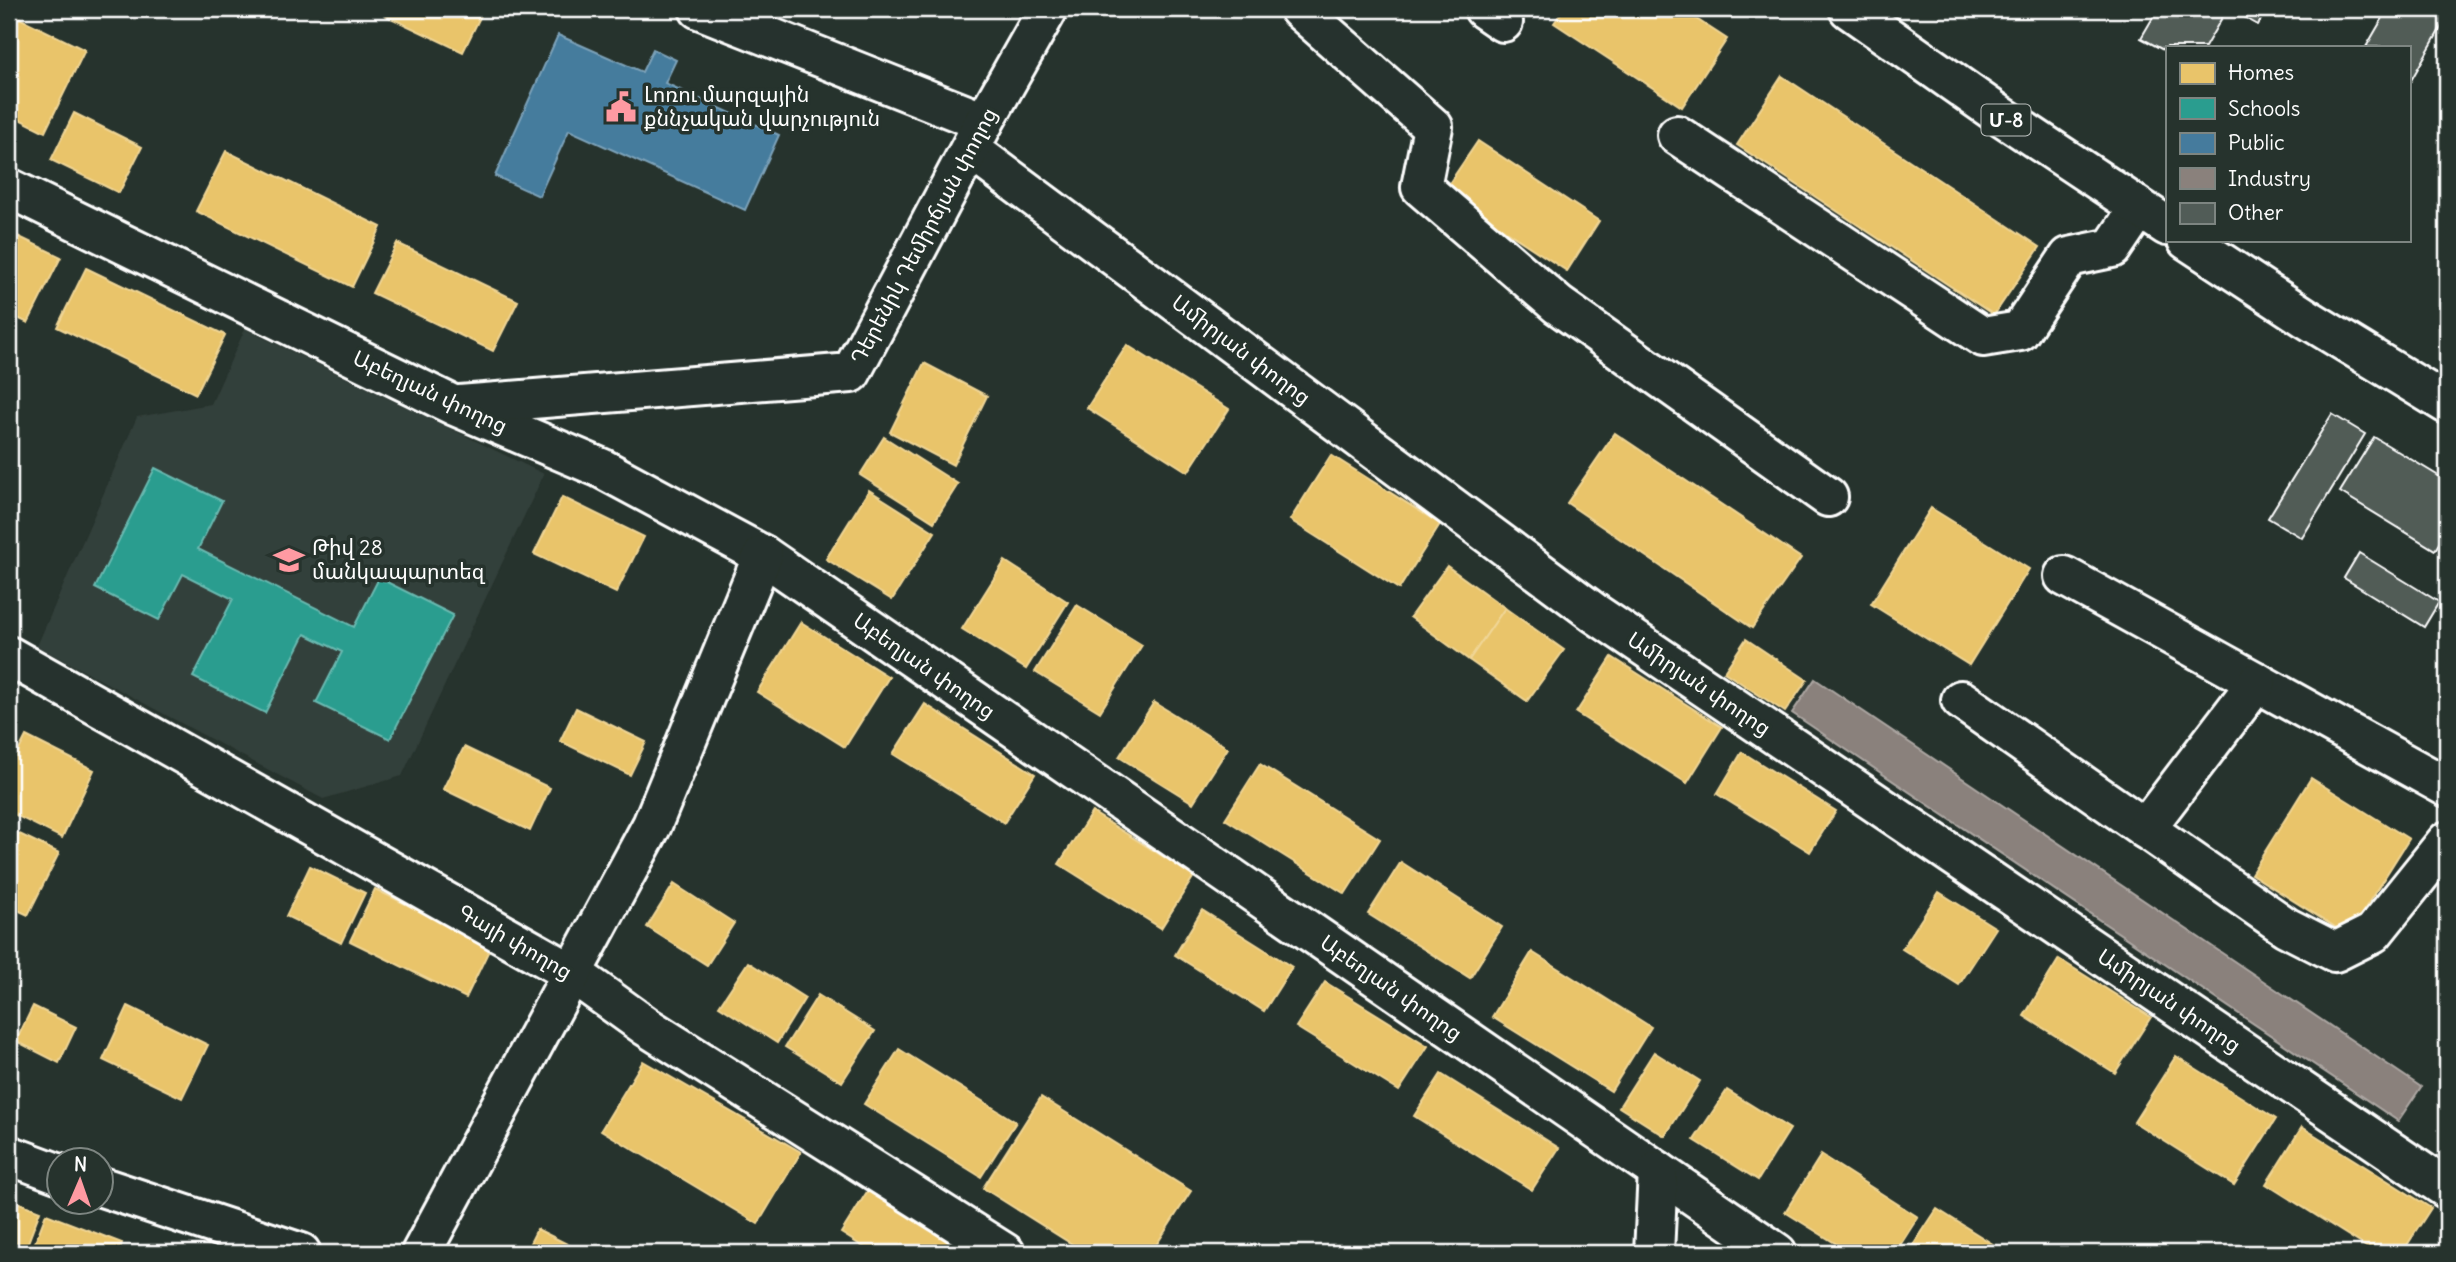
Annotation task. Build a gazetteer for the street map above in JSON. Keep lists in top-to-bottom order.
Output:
{
  "streets": {
    "main road": [
      "Մ-8",
      "Դերենիկ Դեմիրճյան փողոց",
      "Ամիրյան փողոց",
      "Աբեղյան փողոց",
      "Գայի փողոց"
    ]
  },
  "crossings": [
    ["Դերենիկ Դեմիրճյան փողոց", "Ամիրյան փողոց"],
    ["Դերենիկ Դեմիրճյան փողոց", "Աբեղյան փողոց"]
  ],
  "places": {
    "public building": ["Լոռու մարզային քննչական վարչություն"],
    "school or university": ["Թիվ 28 մանկապարտեզ"]
  },
  "legend": [
    "Homes",
    "Schools",
    "Public",
    "Industry",
    "Other"
  ],
  "north": "top"
}
